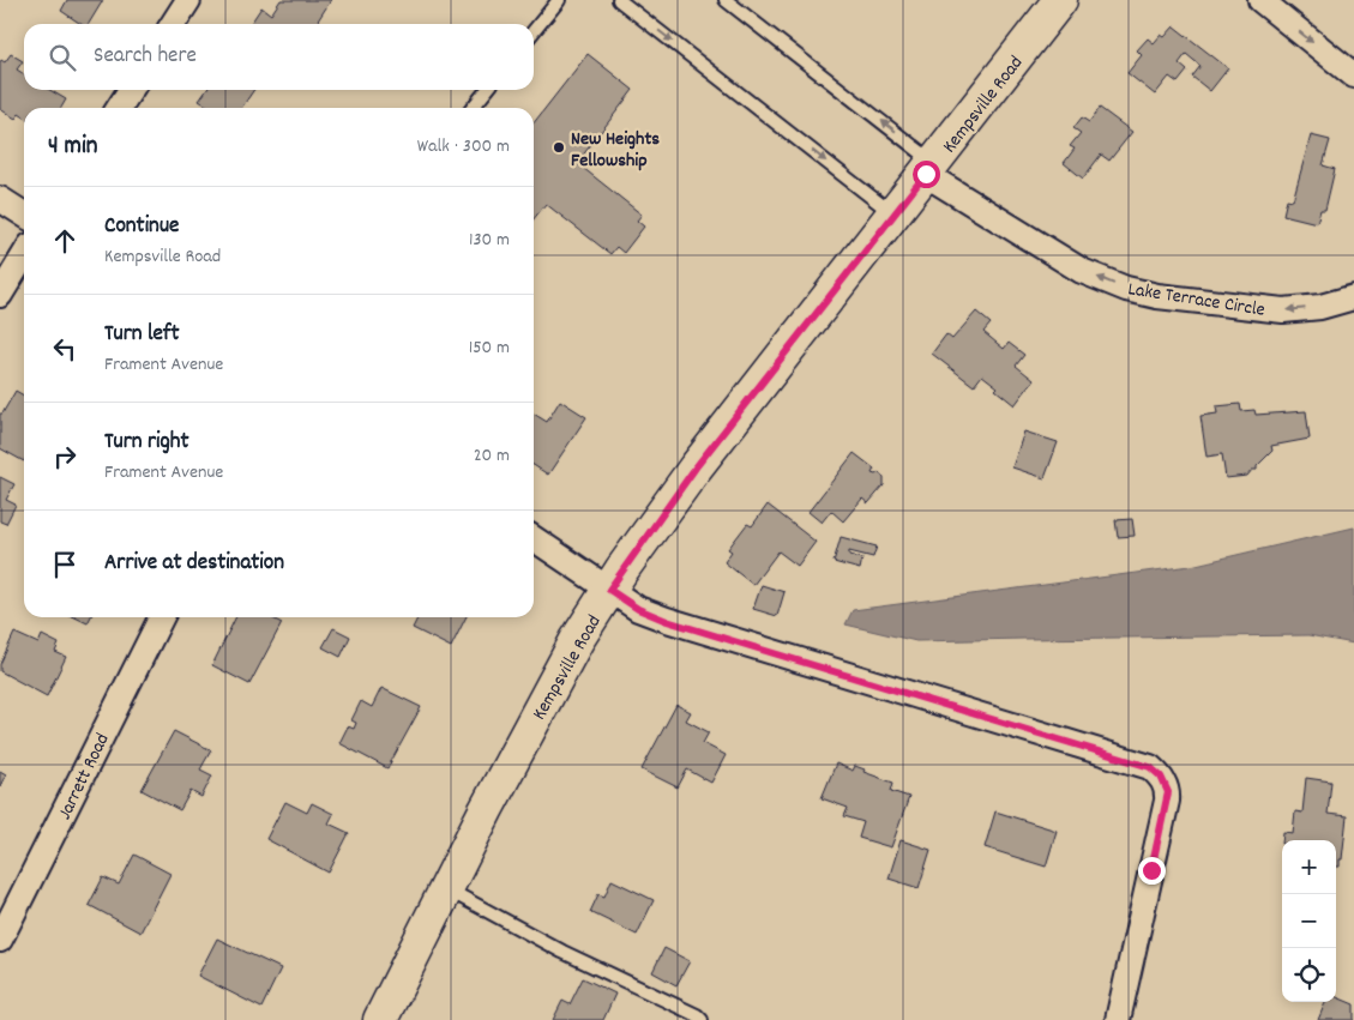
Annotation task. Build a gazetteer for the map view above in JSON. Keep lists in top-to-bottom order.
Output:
{
  "streets": {
    "main road": ["Kempsville Road"],
    "street": ["Lake Terrace Circle", "Jarrett Road"]
  },
  "crossings": [
    ["Kempsville Road", "Lake Terrace Circle"]
  ],
  "one_way": ["Lake Terrace Circle"],
  "places": ["New Heights Fellowship"],
  "page": {
    "search": "Search here",
    "heading": ["4 min", "Walk · 300 m"],
    "list": [
      ["Continue", "Kempsville Road", "130 m"],
      ["Turn left", "Frament Avenue", "150 m"],
      ["Turn right", "Frament Avenue", "20 m"],
      "Arrive at destination"
    ],
    "map_buttons": ["+", "−"]
  }
}
